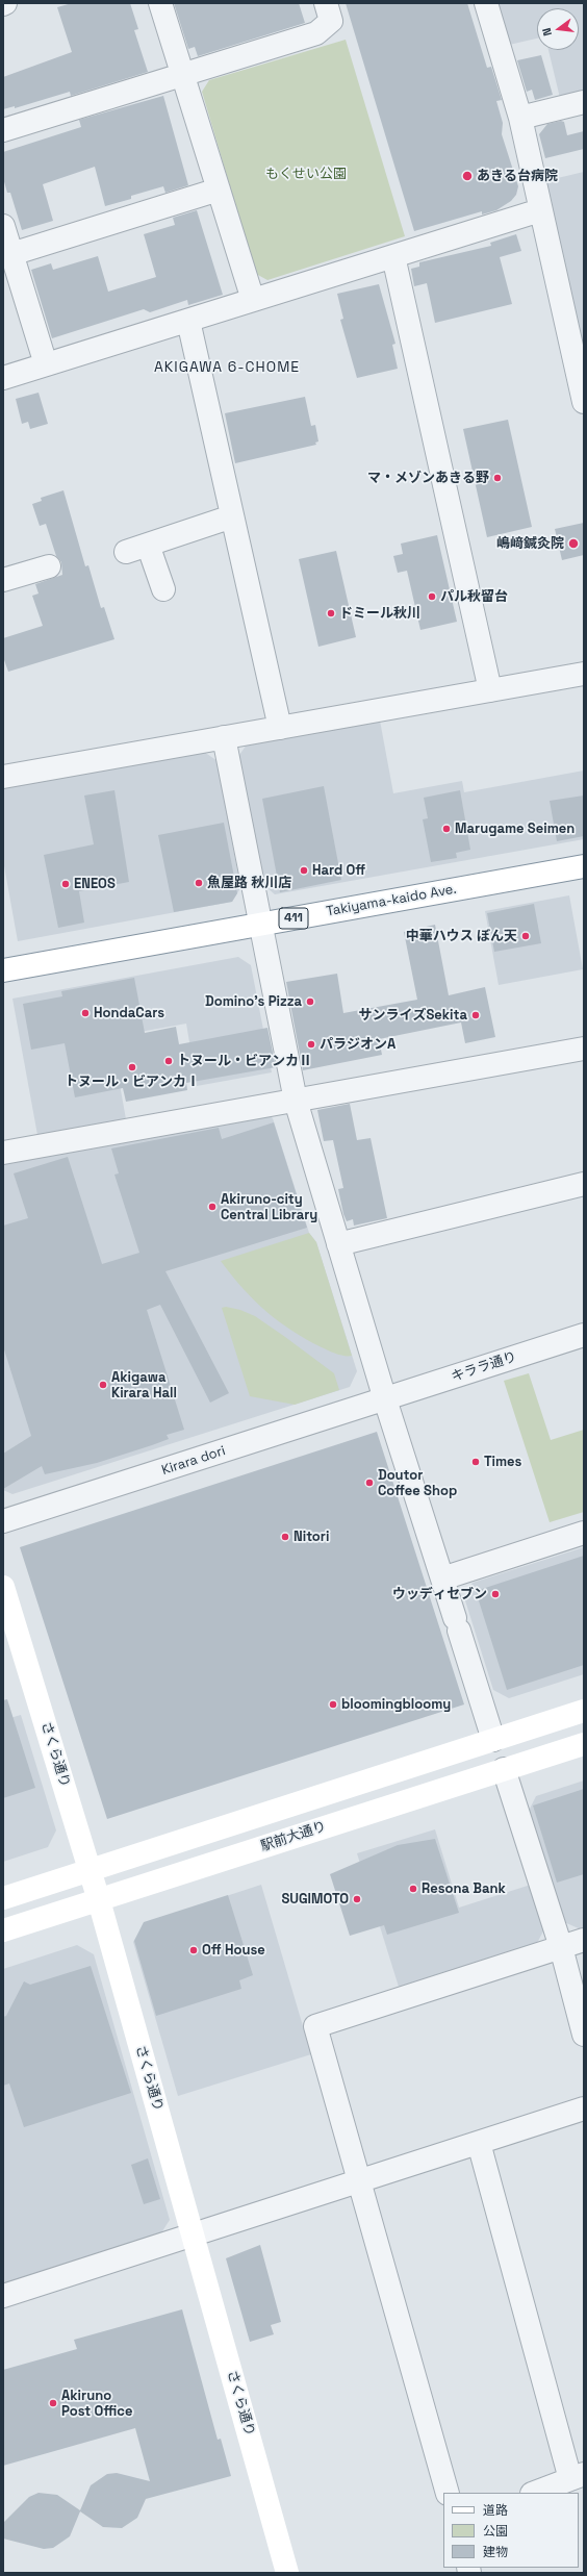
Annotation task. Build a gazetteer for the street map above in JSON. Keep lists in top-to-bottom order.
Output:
{
  "streets": {
    "main road": [
      "Takiyama-kaido Ave.",
      "411",
      "さくら通り",
      "駅前大通り"
    ],
    "street": ["キララ通り", "Kirara dori"]
  },
  "crossings": [
    ["キララ通り", "Kirara dori"],
    ["さくら通り", "駅前大通り"]
  ],
  "districts": ["AKIGAWA 6-CHOME"],
  "parks": ["もくせい公園"],
  "places": [
    "あきる台病院",
    "マ・メゾンあきる野",
    "嶋﨑鍼灸院",
    "パル秋留台",
    "ドミール秋川",
    "Marugame Seimen",
    "Hard Off",
    "魚屋路 秋川店",
    "ENEOS",
    "中華ハウス ぼん天",
    "Domino's Pizza",
    "HondaCars",
    "サンライズSekita",
    "パラジオンA",
    "トヌール・ビアンカⅡ",
    "トヌール・ビアンカⅠ",
    "Akiruno-city Central Library",
    "Akigawa Kirara Hall",
    "Times",
    "Doutor Coffee Shop",
    "Nitori",
    "ウッディセブン",
    "bloomingbloomy",
    "Resona Bank",
    "SUGIMOTO",
    "Off House",
    "Akiruno Post Office"
  ],
  "legend": ["道路", "公園", "建物"],
  "north": "left"
}
